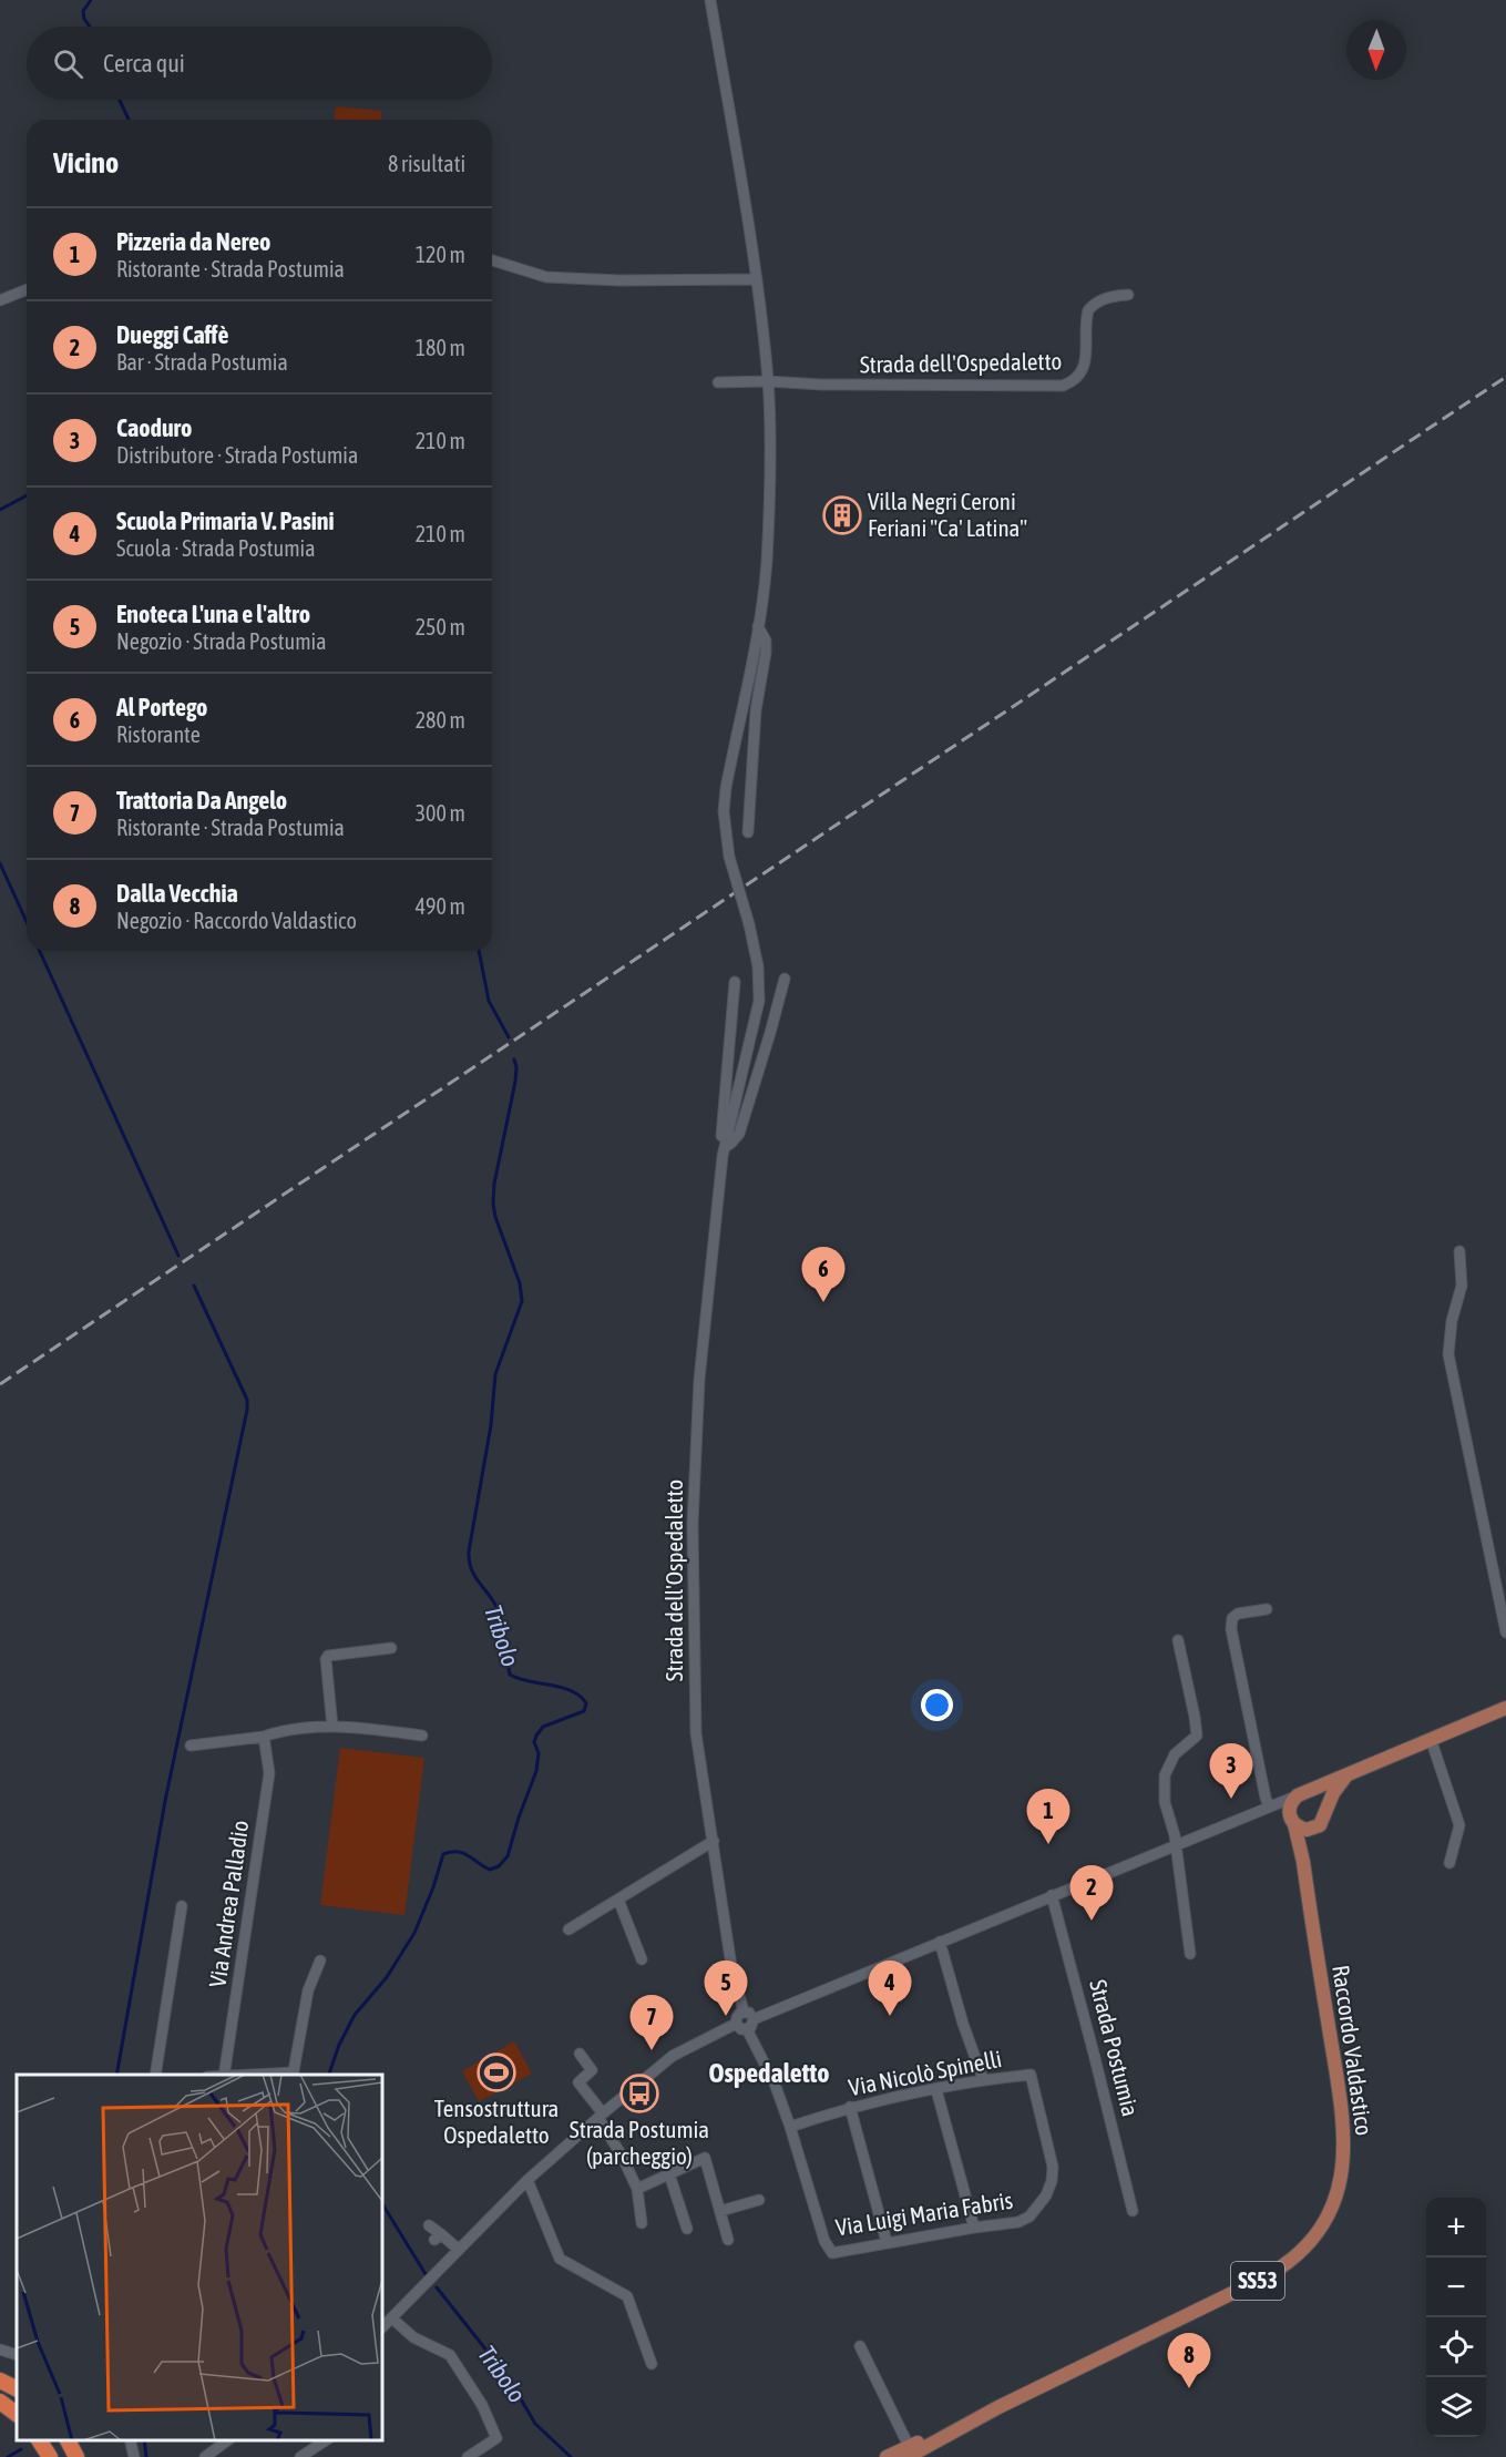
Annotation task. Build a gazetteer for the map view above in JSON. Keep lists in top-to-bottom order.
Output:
{
  "streets": {
    "main road": ["Raccordo Valdastico", "SS53"],
    "street": [
      "Strada dell'Ospedaletto",
      "Via Andrea Palladio",
      "Strada Postumia",
      "Via Nicolò Spinelli",
      "Via Luigi Maria Fabris"
    ]
  },
  "crossings": [
    ["Strada dell'Ospedaletto", "Via Luigi Maria Fabris"],
    ["Via Nicolò Spinelli", "Via Luigi Maria Fabris"]
  ],
  "districts": ["Ospedaletto"],
  "water": ["Tribolo"],
  "places": {
    "building": ["Villa Negri Ceroni Feriani \"Ca' Latina\""],
    "sports": ["Tensostruttura Ospedaletto"],
    "bus stop": ["Strada Postumia (parcheggio)"]
  },
  "north": "bottom",
  "page": {
    "search": "Cerca qui",
    "heading": ["Vicino", "8 risultati"],
    "list": [
      {
        "mark": "1",
        "name": "Pizzeria da Nereo",
        "note": "Ristorante · Strada Postumia",
        "value": "120 m"
      },
      {
        "mark": "2",
        "name": "Dueggi Caffè",
        "note": "Bar · Strada Postumia",
        "value": "180 m"
      },
      {
        "mark": "3",
        "name": "Caoduro",
        "note": "Distributore · Strada Postumia",
        "value": "210 m"
      },
      {
        "mark": "4",
        "name": "Scuola Primaria V. Pasini",
        "note": "Scuola · Strada Postumia",
        "value": "210 m"
      },
      {
        "mark": "5",
        "name": "Enoteca L'una e l'altro",
        "note": "Negozio · Strada Postumia",
        "value": "250 m"
      },
      {
        "mark": "6",
        "name": "Al Portego",
        "note": "Ristorante",
        "value": "280 m"
      },
      {
        "mark": "7",
        "name": "Trattoria Da Angelo",
        "note": "Ristorante · Strada Postumia",
        "value": "300 m"
      },
      {
        "mark": "8",
        "name": "Dalla Vecchia",
        "note": "Negozio · Raccordo Valdastico",
        "value": "490 m"
      }
    ],
    "pins": [
      "6",
      "3",
      "1",
      "2",
      "4",
      "5",
      "7",
      "8"
    ],
    "map_buttons": ["+", "−"]
  }
}
